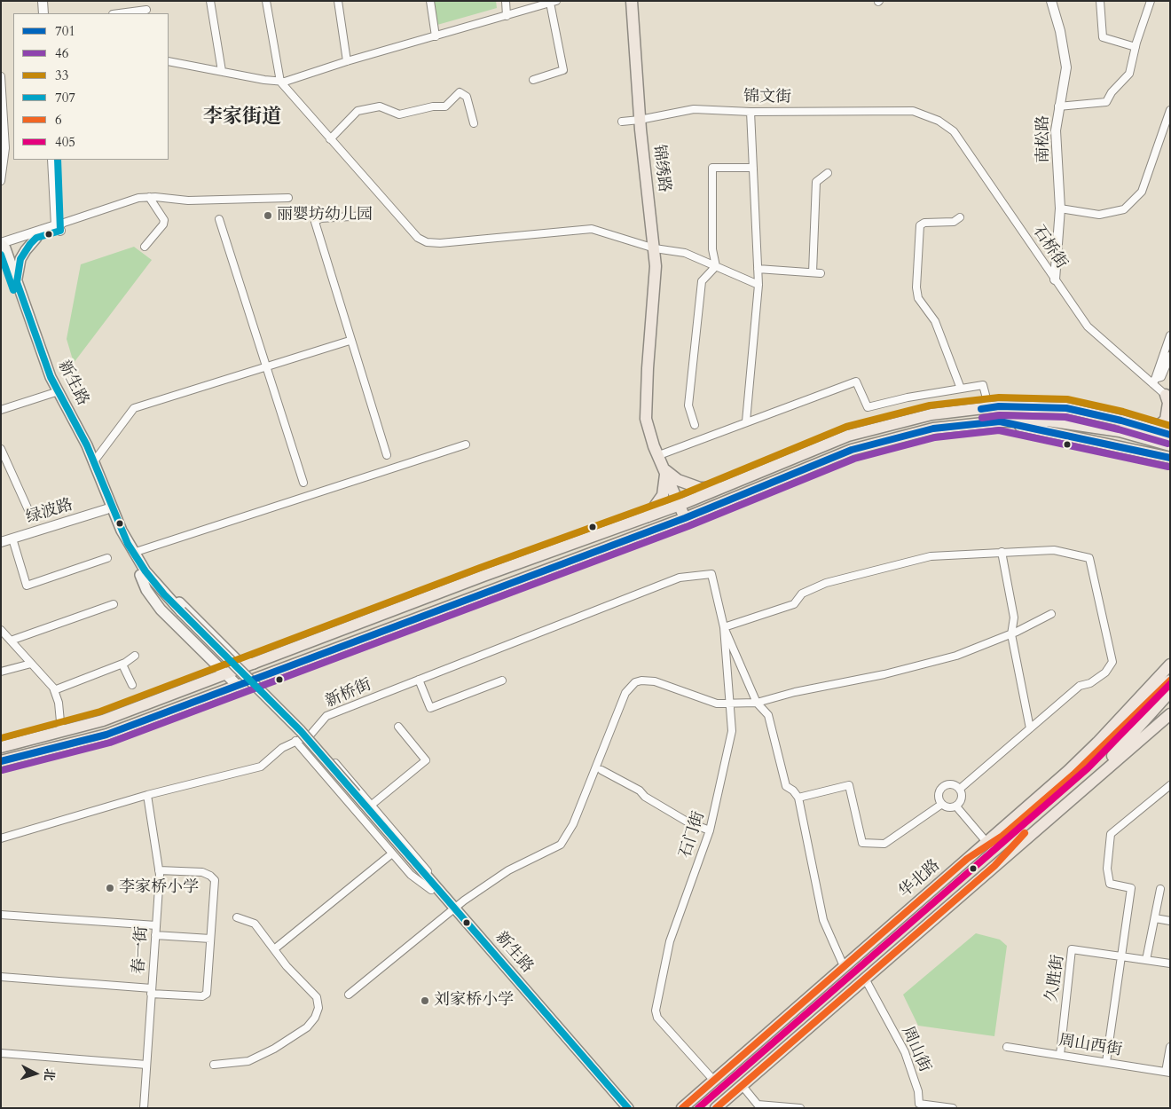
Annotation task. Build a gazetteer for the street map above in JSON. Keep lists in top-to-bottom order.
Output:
{
  "streets": {
    "main road": ["锦绣路", "新生路", "华北路"],
    "street": [
      "锦文街",
      "南松路",
      "石桥街",
      "绿波路",
      "新桥街",
      "石门街",
      "春一街",
      "久胜街",
      "周山西街",
      "周山街"
    ]
  },
  "crossings": [
    ["锦文街", "锦绣路"],
    ["锦文街", "石桥街"],
    ["南松路", "石桥街"],
    ["新生路", "绿波路"],
    ["新桥街", "石门街"],
    ["新桥街", "春一街"],
    ["石门街", "华北路"],
    ["久胜街", "周山西街"]
  ],
  "districts": ["李家街道"],
  "places": ["丽婴坊幼儿园", "李家桥小学", "刘家桥小学"],
  "lines": [
    "transit line 707",
    "transit line 33",
    "transit line 701",
    "transit line 46",
    "transit line 6",
    "transit line 405"
  ],
  "legend": [
    "701",
    "46",
    "33",
    "707",
    "6",
    "405"
  ],
  "north": "right"
}
